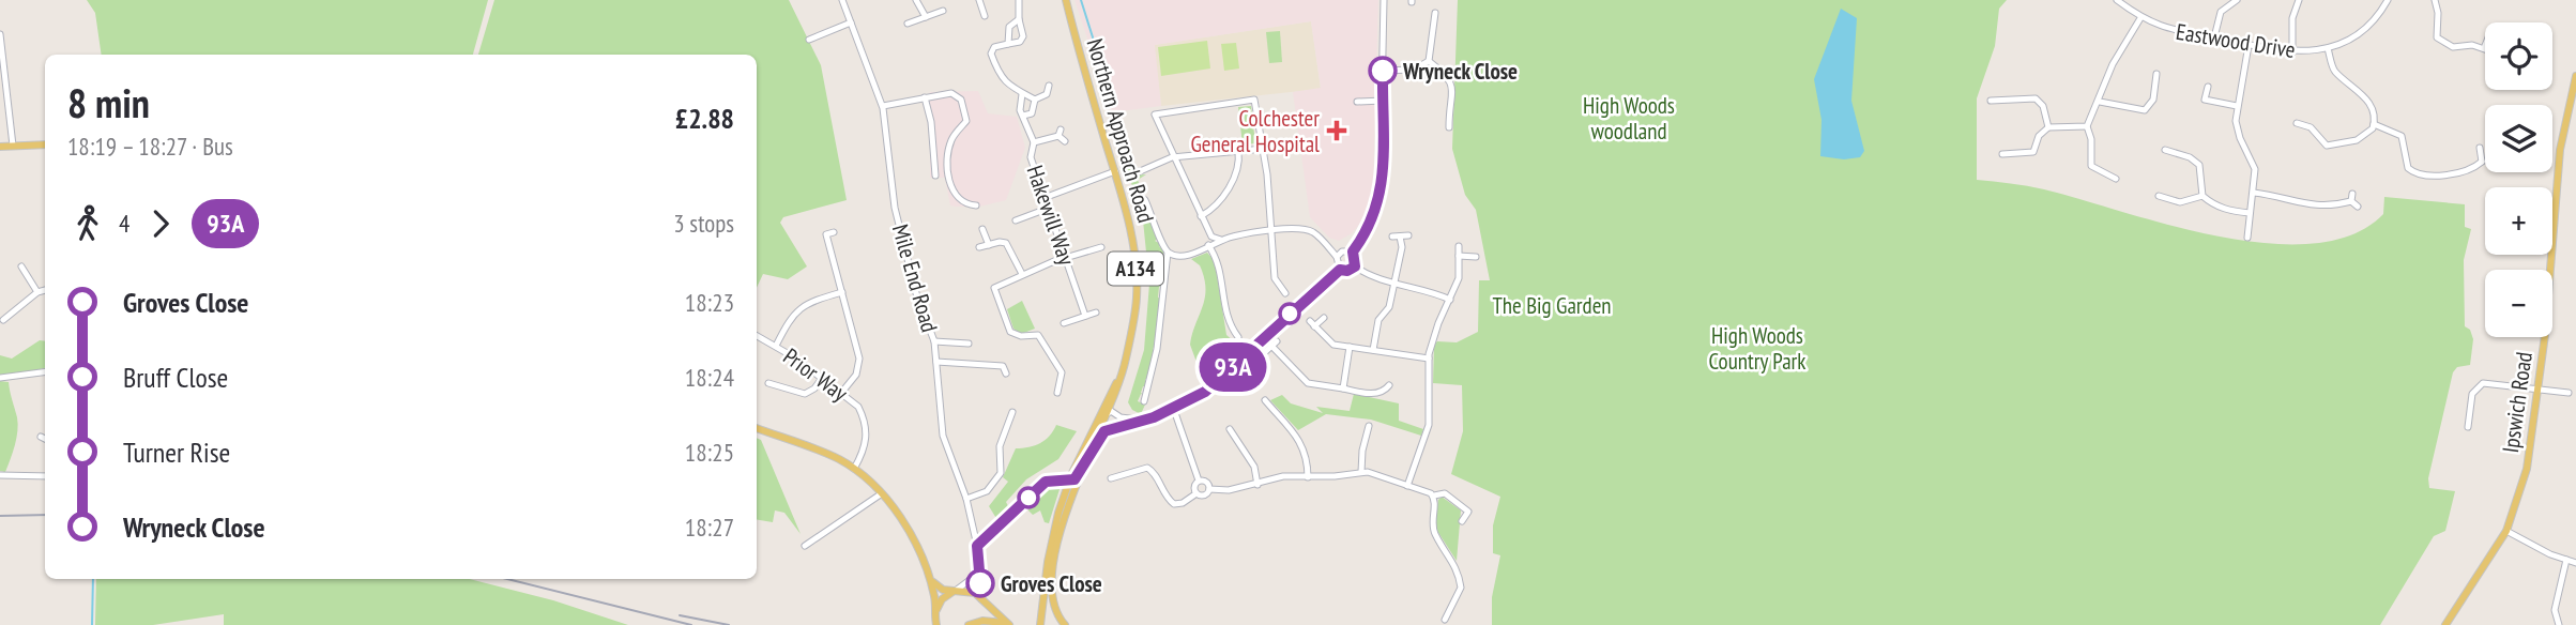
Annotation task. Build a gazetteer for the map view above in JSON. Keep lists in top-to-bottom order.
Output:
{
  "streets": {
    "main road": ["Northern Approach Road", "A134", "Ipswich Road"],
    "street": [
      "Eastwood Drive",
      "Hakewill Way",
      "Mile End Road",
      "Prior Way"
    ]
  },
  "crossings": [
    ["Northern Approach Road", "A134"]
  ],
  "parks": ["High Woods woodland", "The Big Garden", "High Woods Country Park"],
  "places": {
    "other": ["Wryneck Close", "Groves Close"],
    "health": ["Colchester General Hospital"]
  },
  "lines": ["bus line 93A"],
  "page": {
    "on_map": "93A",
    "map_buttons": ["+", "−"],
    "heading": ["8 min", "18:19 – 18:27 · Bus", "£2.88"],
    "legs": ["4", "93A", "3 stops"],
    "list": [
      {
        "name": "Groves Close",
        "value": "18:23"
      },
      {
        "name": "Bruff Close",
        "value": "18:24"
      },
      {
        "name": "Turner Rise",
        "value": "18:25"
      },
      {
        "name": "Wryneck Close",
        "value": "18:27"
      }
    ]
  }
}
